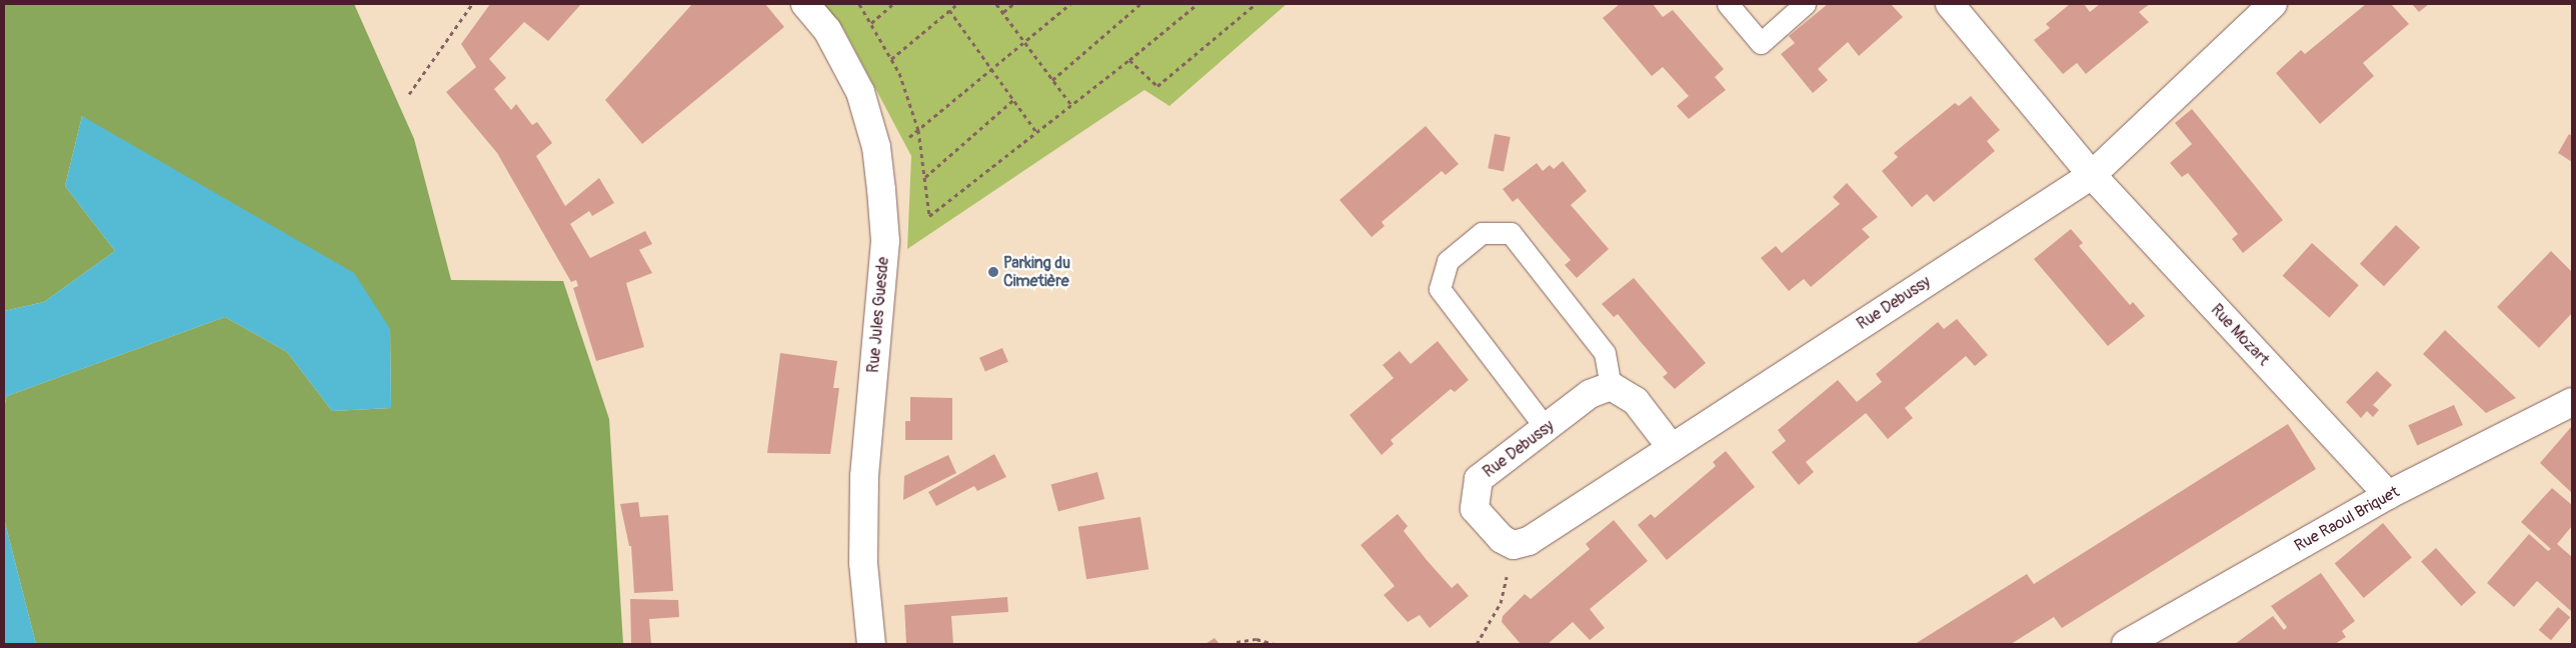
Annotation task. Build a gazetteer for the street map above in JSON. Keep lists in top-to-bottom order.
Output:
{
  "streets": {
    "street": [
      "Rue Debussy",
      "Rue Jules Guesde",
      "Rue Mozart",
      "Rue Raoul Briquet"
    ]
  },
  "crossings": [
    ["Rue Debussy", "Rue Mozart"],
    ["Rue Mozart", "Rue Raoul Briquet"]
  ],
  "places": ["Parking du Cimetière"]
}
